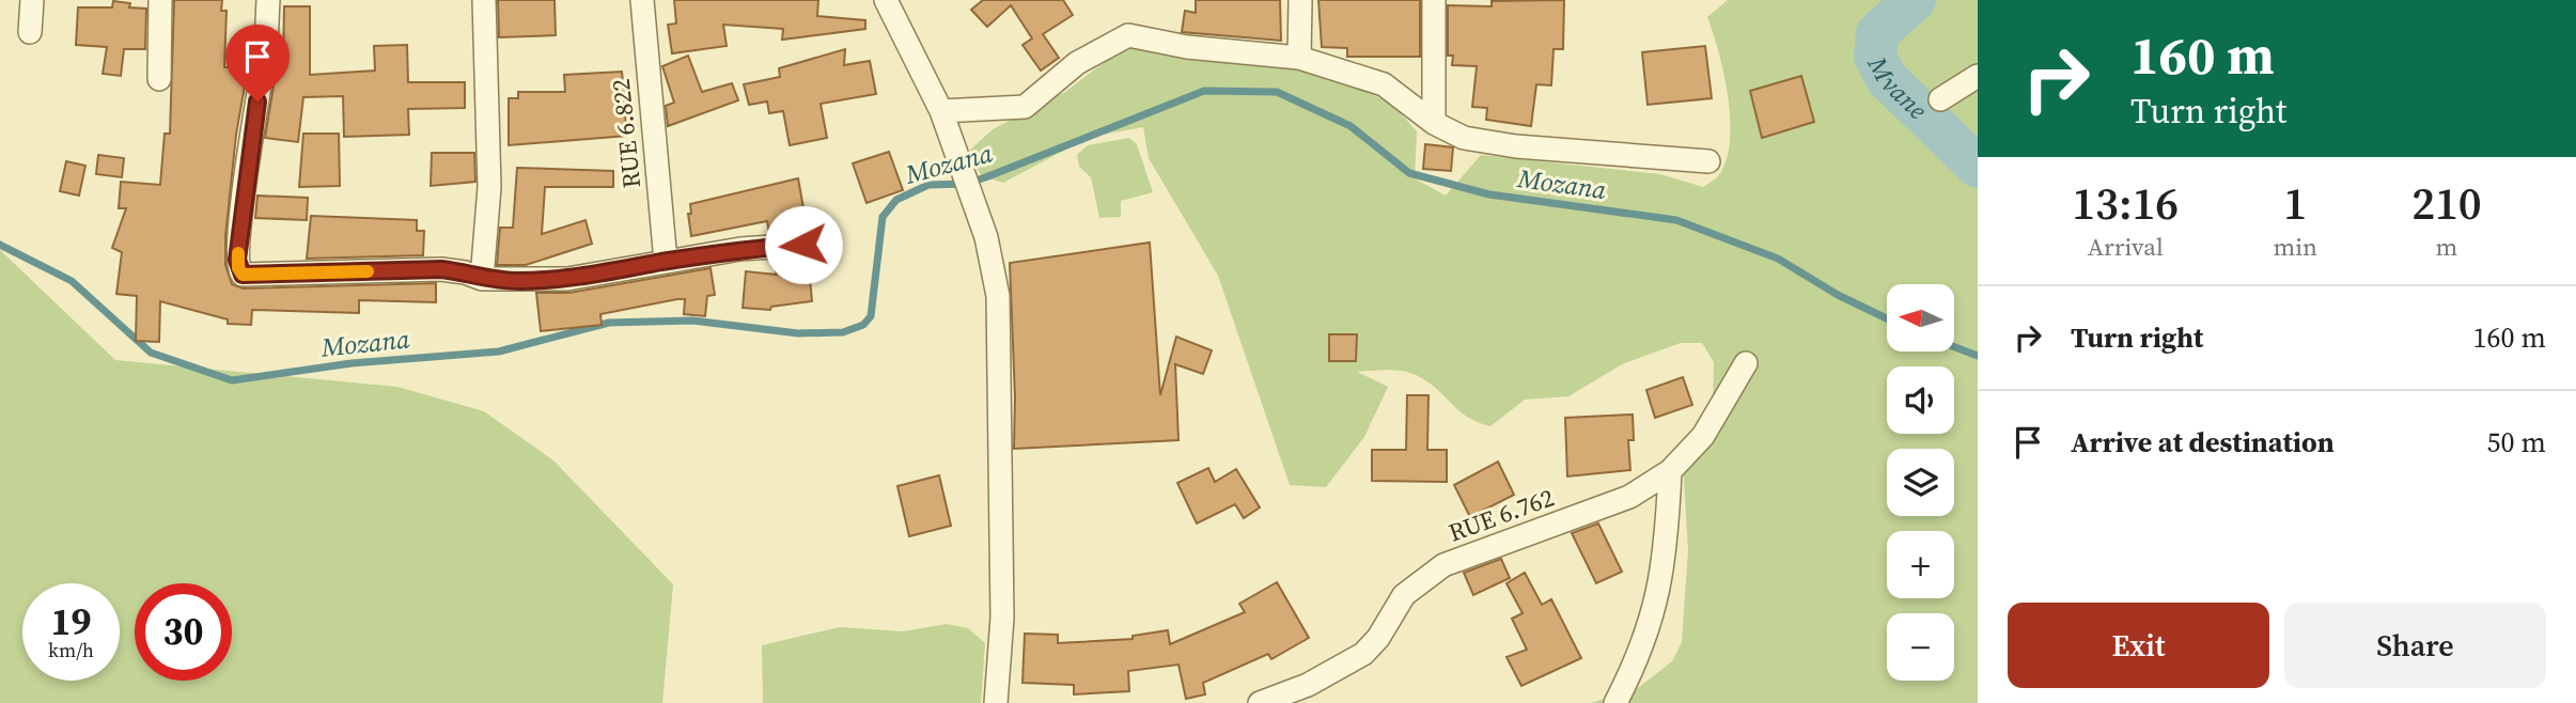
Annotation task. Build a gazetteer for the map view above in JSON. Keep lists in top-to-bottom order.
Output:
{
  "streets": {
    "street": ["RUE 6.822", "RUE 6.762"]
  },
  "water": ["Mvane", "Mozana"],
  "north": "left",
  "page": {
    "turn": ["160 m", "Turn right"],
    "eta": [
      "13:16",
      "Arrival",
      "1",
      "min",
      "210",
      "m"
    ],
    "map_buttons": ["+", "−"],
    "list": [
      {
        "name": "Turn right",
        "value": "160 m"
      },
      {
        "name": "Arrive at destination",
        "value": "50 m"
      }
    ],
    "speed": "19 km/h",
    "limit": "30",
    "buttons": ["Exit", "Share"]
  }
}
